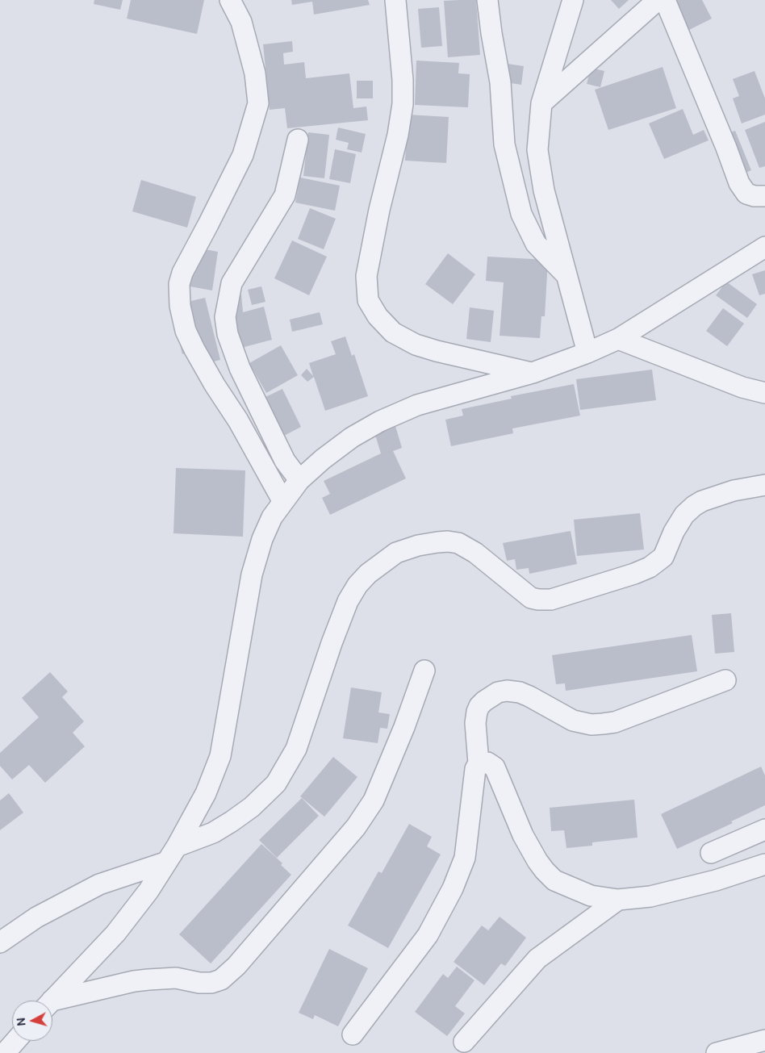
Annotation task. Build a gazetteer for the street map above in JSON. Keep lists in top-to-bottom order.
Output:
{
  "north": "left"
}
